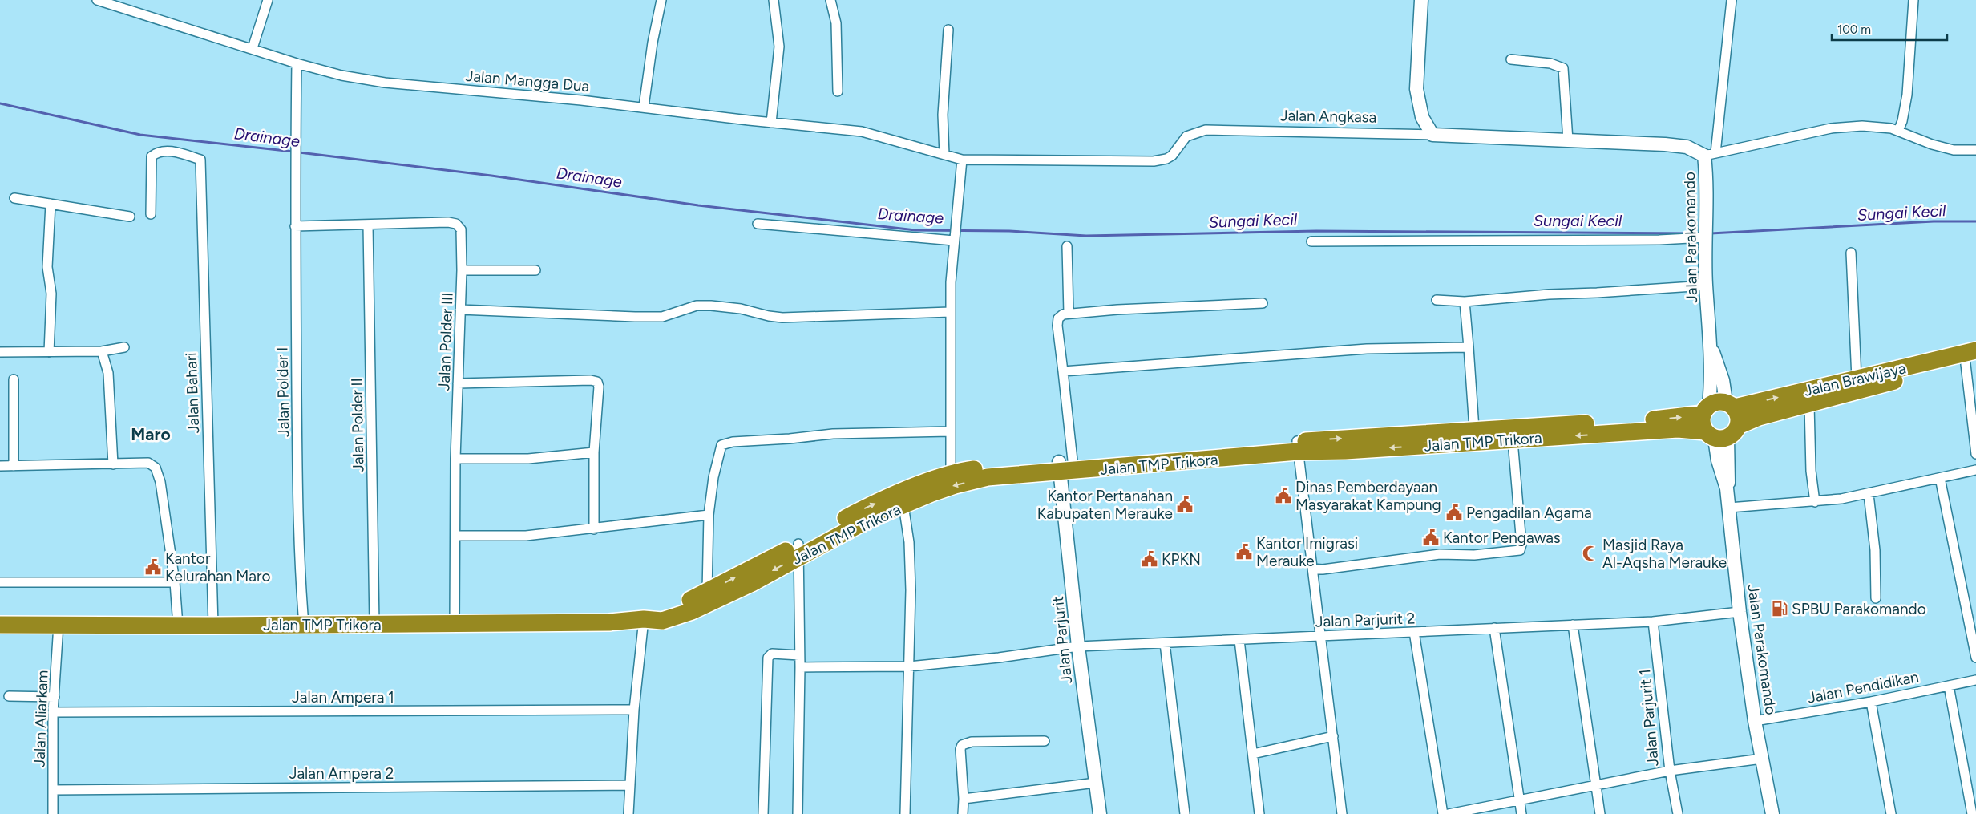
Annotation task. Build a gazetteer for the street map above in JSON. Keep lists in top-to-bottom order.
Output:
{
  "streets": {
    "highway": ["Jalan Brawijaya", "Jalan TMP Trikora"],
    "street": [
      "Jalan Mangga Dua",
      "Jalan Angkasa",
      "Jalan Parakomando",
      "Jalan Polder III",
      "Jalan Polder I",
      "Jalan Bahari",
      "Jalan Polder II",
      "Jalan Parjurit 2",
      "Jalan Parjurit",
      "Jalan Pendidikan",
      "Jalan Ampera 1",
      "Jalan Parjurit 1",
      "Jalan Aliarkam",
      "Jalan Ampera 2"
    ]
  },
  "crossings": [
    ["Jalan Mangga Dua", "Jalan Angkasa"],
    ["Jalan Mangga Dua", "Jalan Polder I"],
    ["Jalan Angkasa", "Jalan Parakomando"],
    ["Jalan Parakomando", "Jalan Brawijaya"],
    ["Jalan Parakomando", "Jalan TMP Trikora"],
    ["Jalan Parakomando", "Jalan Pendidikan"],
    ["Jalan Polder III", "Jalan Polder I"],
    ["Jalan Polder III", "Jalan Polder II"],
    ["Jalan Polder III", "Jalan TMP Trikora"],
    ["Jalan Brawijaya", "Jalan TMP Trikora"],
    ["Jalan Polder I", "Jalan TMP Trikora"],
    ["Jalan Bahari", "Jalan TMP Trikora"],
    ["Jalan Polder II", "Jalan TMP Trikora"],
    ["Jalan TMP Trikora", "Jalan Parjurit"],
    ["Jalan TMP Trikora", "Jalan Aliarkam"],
    ["Jalan Parjurit 2", "Jalan Parjurit"],
    ["Jalan Parjurit 2", "Jalan Parjurit 1"],
    ["Jalan Ampera 1", "Jalan Aliarkam"],
    ["Jalan Aliarkam", "Jalan Ampera 2"]
  ],
  "districts": ["Maro"],
  "water": ["Drainage", "Sungai Kecil"],
  "places": {
    "public building": [
      "Dinas Pemberdayaan Masyarakat Kampung",
      "Kantor Pertanahan Kabupaten Merauke",
      "Pengadilan Agama",
      "Kantor Pengawas",
      "Kantor Imigrasi Merauke",
      "KPKN",
      "Kantor Kelurahan Maro"
    ],
    "mosque": ["Masjid Raya Al-Aqsha Merauke"],
    "fuel station": ["SPBU Parakomando"]
  },
  "scale_bar": "100 m"
}
